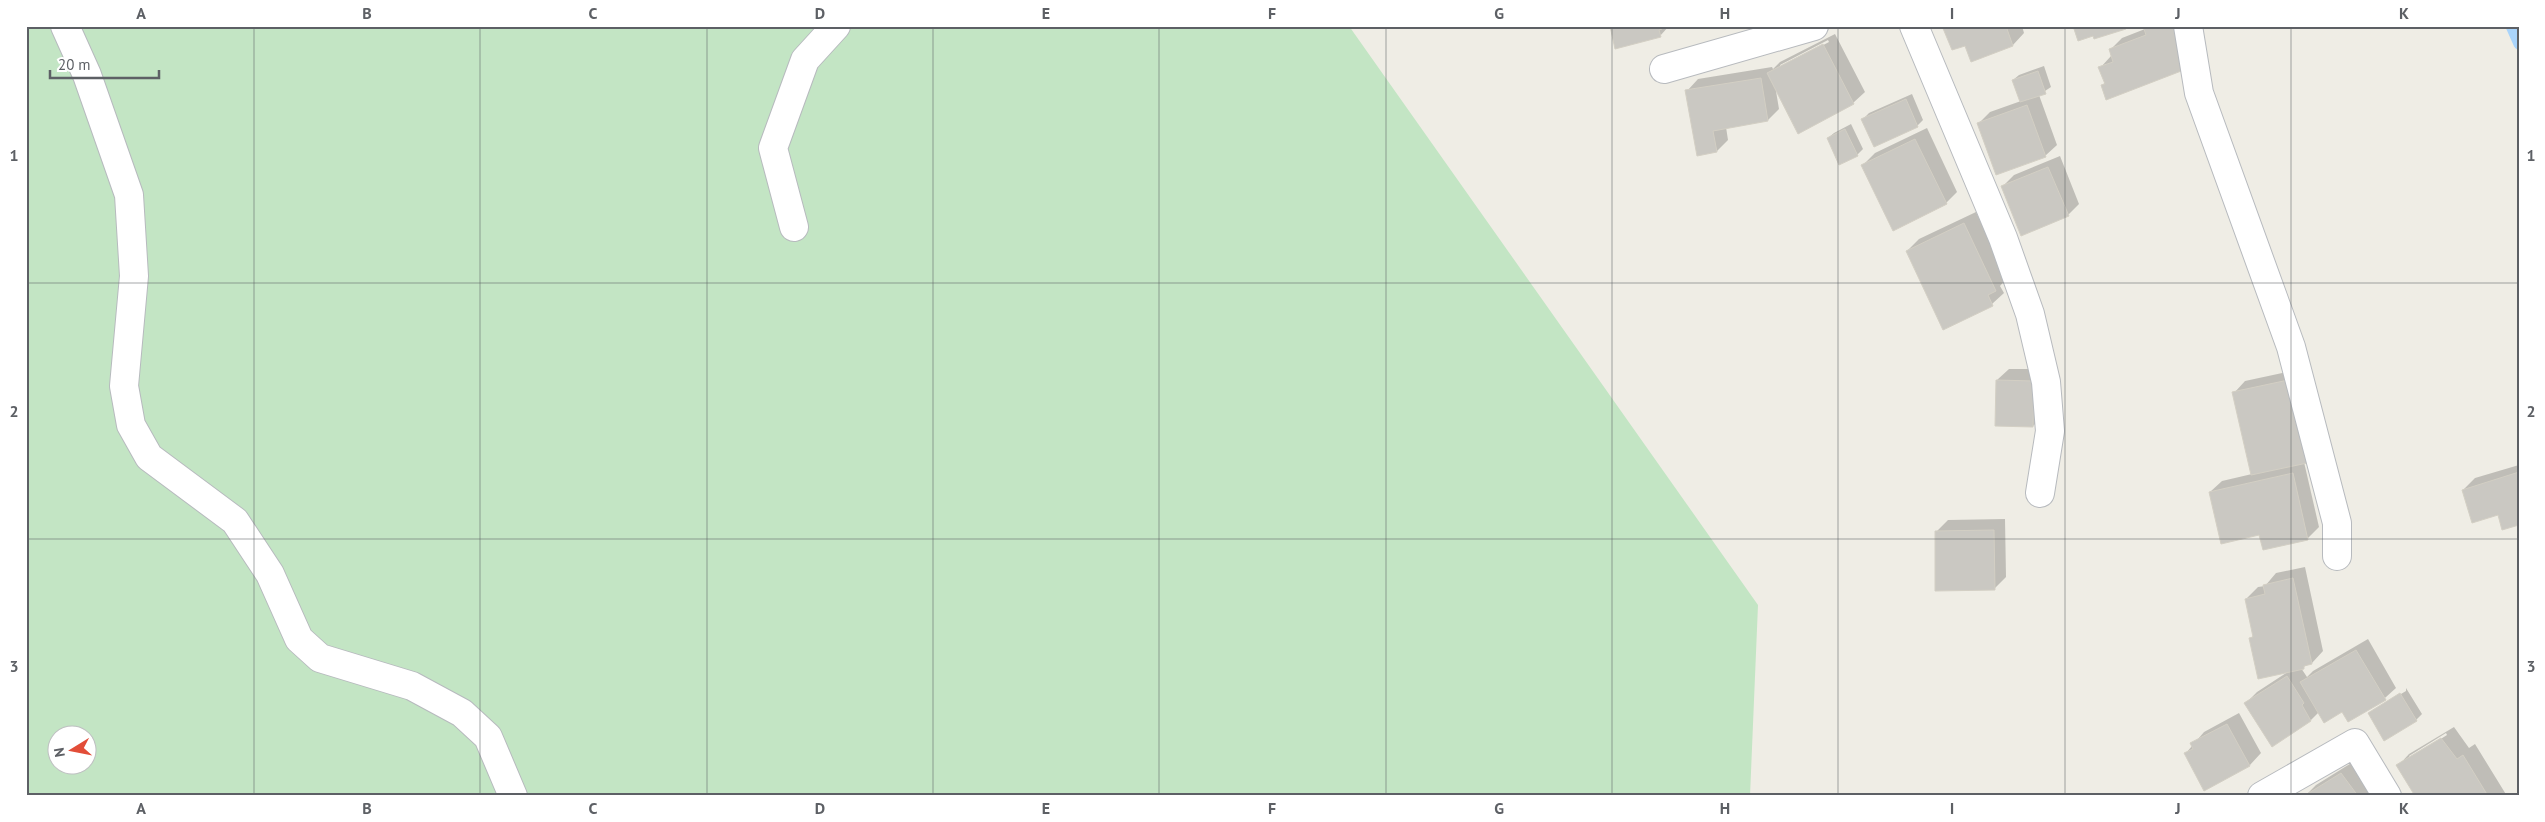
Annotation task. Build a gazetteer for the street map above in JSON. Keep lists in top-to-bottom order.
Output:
{
  "scale_bar": "20 m",
  "north": "left",
  "grid": {
    "columns": [
      "A",
      "B",
      "C",
      "D",
      "E",
      "F",
      "G",
      "H",
      "I",
      "J",
      "K"
    ],
    "rows": ["1", "2", "3"]
  }
}
